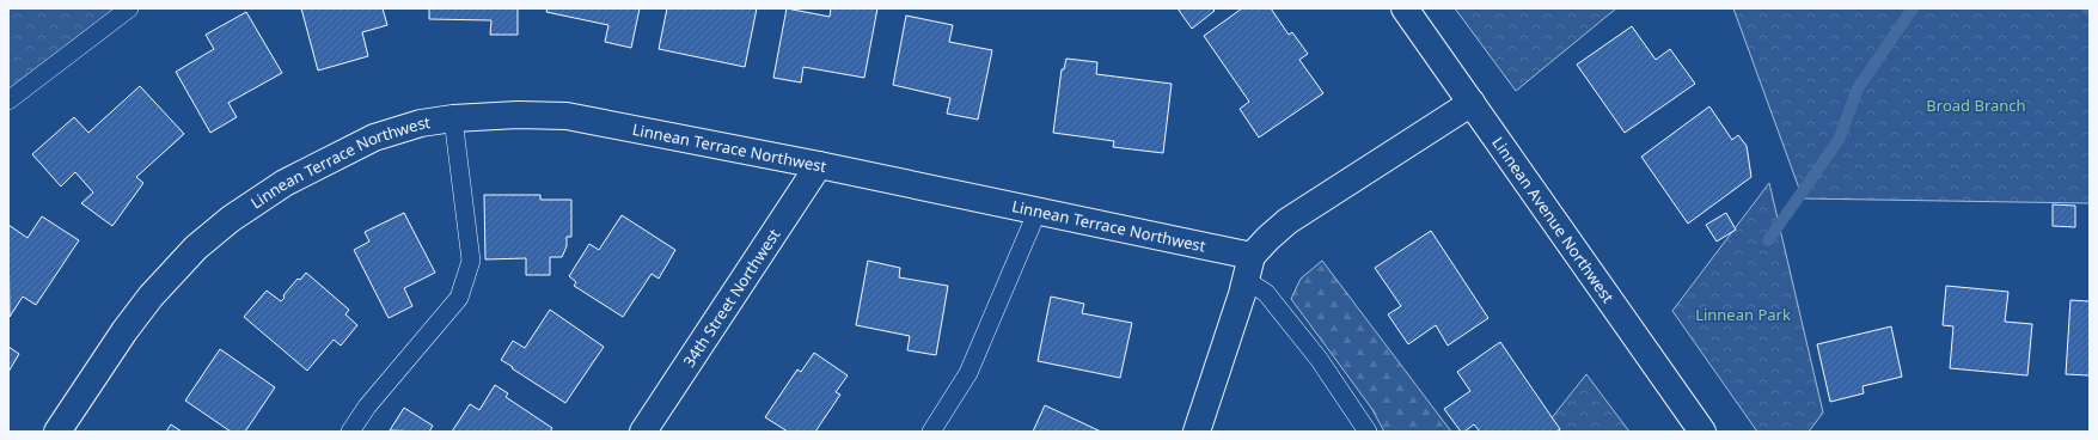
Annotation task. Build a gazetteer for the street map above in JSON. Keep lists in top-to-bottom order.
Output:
{
  "streets": {
    "street": ["Linnean Terrace Northwest", "Linnean Avenue Northwest", "34th Street Northwest"]
  },
  "crossings": [
    ["Linnean Terrace Northwest", "34th Street Northwest"]
  ],
  "parks": ["Broad Branch", "Linnean Park"]
}
